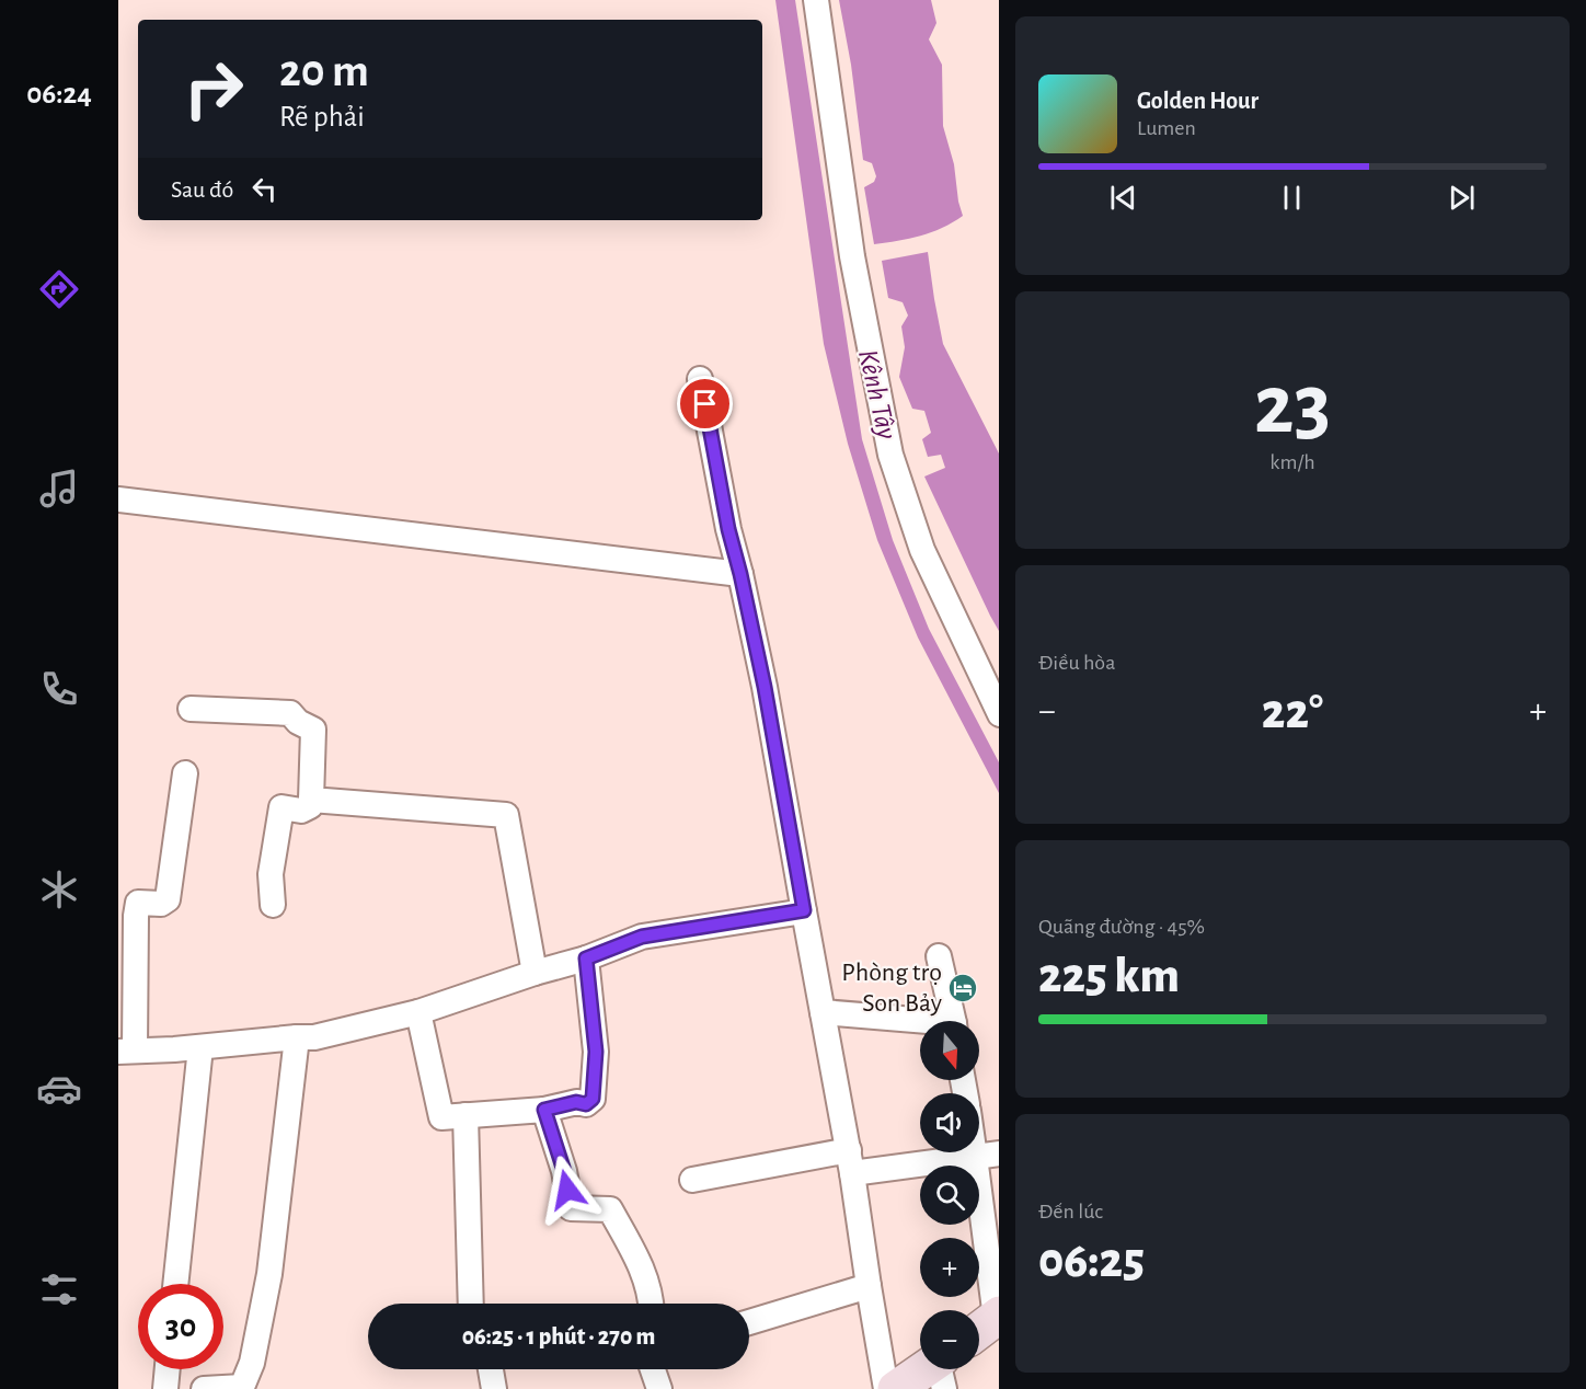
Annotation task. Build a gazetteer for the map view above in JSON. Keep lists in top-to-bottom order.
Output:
{
  "water": ["Kênh Tây"],
  "places": {
    "hotel": ["Phòng trọ Son Bảy"]
  },
  "north": "bottom",
  "page": {
    "tabs": "06:24",
    "turn": ["20 m", "Rẽ phải"],
    "song": ["Golden Hour", "Lumen"],
    "then": "Sau đó",
    "tile": [
      ["23", "km/h"],
      "Điều hòa",
      ["Quãng đường · 45%", "225 km"],
      ["Đến lúc", "06:25"]
    ],
    "heat": ["−", "22°", "+"],
    "map_buttons": ["+", "−"],
    "limit": "30",
    "trip": "06:25 · 1 phút · 270 m"
  }
}
